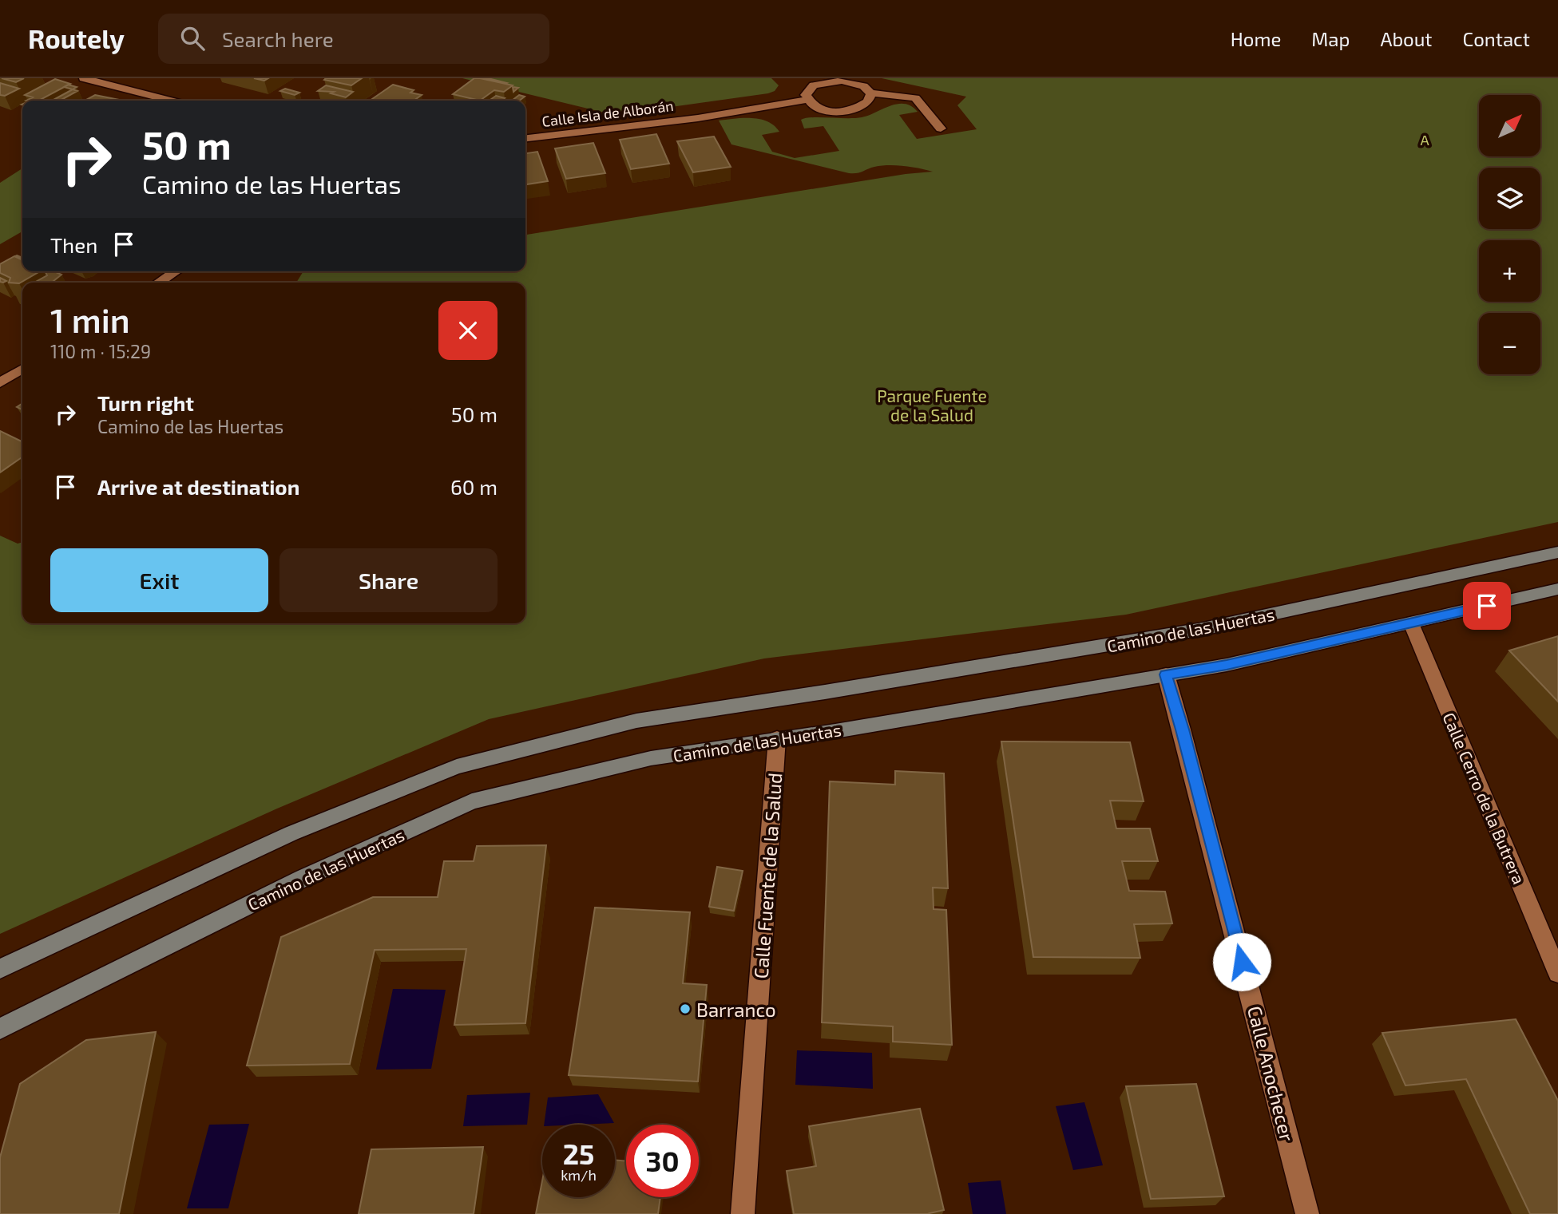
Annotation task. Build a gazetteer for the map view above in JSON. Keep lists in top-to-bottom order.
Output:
{
  "streets": {
    "main road": ["Camino de las Huertas"],
    "street": [
      "Calle Isla de Alborán",
      "Calle Cerro de la Butrera",
      "Calle Fuente de la Salud",
      "Calle Anochecer"
    ]
  },
  "crossings": [
    ["Camino de las Huertas", "Calle Cerro de la Butrera"],
    ["Camino de las Huertas", "Calle Fuente de la Salud"],
    ["Camino de las Huertas", "Calle Anochecer"]
  ],
  "parks": ["A", "Parque Fuente de la Salud"],
  "places": ["Barranco"],
  "north": "top right",
  "page": {
    "header": "Routely",
    "search": "Search here",
    "nav": [
      "Home",
      "Map",
      "About",
      "Contact"
    ],
    "map_buttons": ["+", "−"],
    "turn": ["50 m", "Camino de las Huertas"],
    "then": "Then",
    "heading": ["1 min", "110 m · 15:29"],
    "list": [
      {
        "name": "Turn right",
        "note": "Camino de las Huertas",
        "value": "50 m"
      },
      {
        "name": "Arrive at destination",
        "value": "60 m"
      }
    ],
    "buttons": ["Exit", "Share"],
    "speed": "25 km/h",
    "limit": "30"
  }
}
